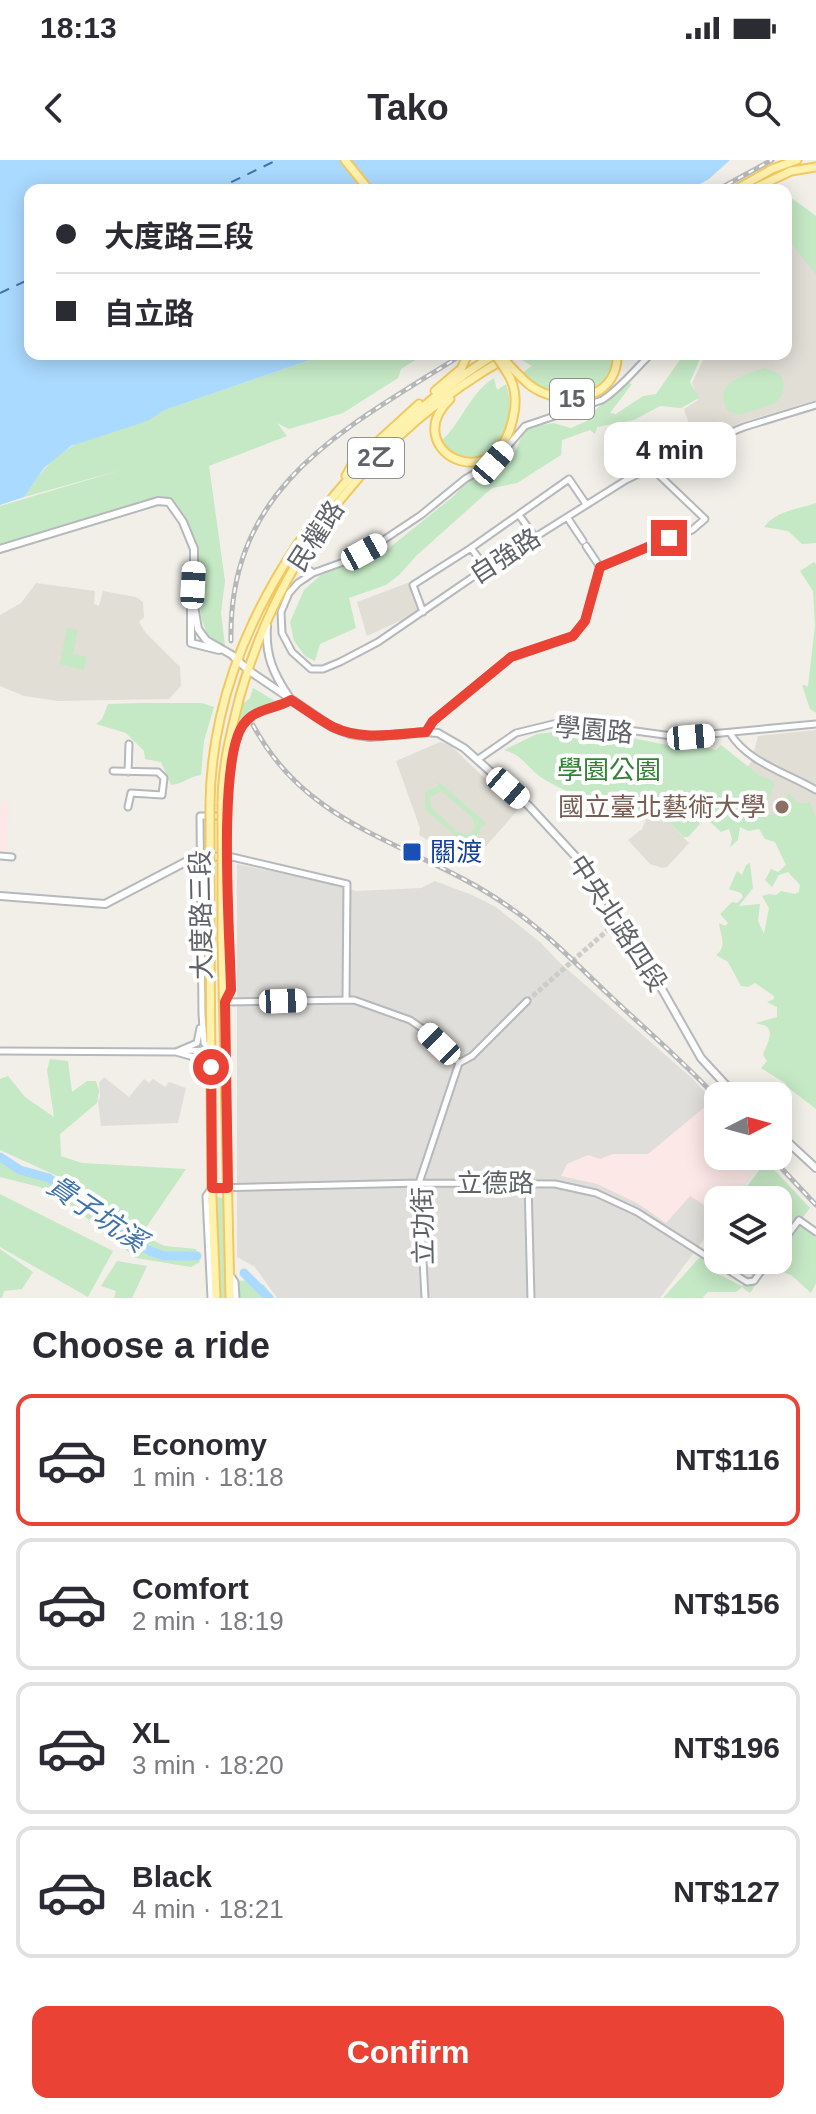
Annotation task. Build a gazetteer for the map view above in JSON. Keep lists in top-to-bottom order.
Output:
{
  "streets": {
    "main road": [
      "15",
      "2乙",
      "民權路",
      "大度路三段"
    ],
    "street": [
      "自強路",
      "學園路",
      "中央北路四段",
      "立德路",
      "立功街"
    ]
  },
  "crossings": [
    ["15", "民權路"],
    ["民權路", "大度路三段"],
    ["學園路", "中央北路四段"],
    ["大度路三段", "中央北路四段"],
    ["大度路三段", "立德路"],
    ["立德路", "立功街"]
  ],
  "water": ["貴子坑溪"],
  "parks": ["學園公園"],
  "places": {
    "other": ["國立臺北藝術大學"],
    "transit": ["關渡"]
  },
  "north": "right",
  "page": {
    "status": "18:13",
    "header": "Tako",
    "banner": ["大度路三段", "自立路"],
    "bubble": "4 min",
    "heading": "Choose a ride",
    "list": [
      {
        "name": "Economy",
        "note": "1 min · 18:18",
        "value": "NT$116"
      },
      {
        "name": "Comfort",
        "note": "2 min · 18:19",
        "value": "NT$156"
      },
      {
        "name": "XL",
        "note": "3 min · 18:20",
        "value": "NT$196"
      },
      {
        "name": "Black",
        "note": "4 min · 18:21",
        "value": "NT$127"
      }
    ],
    "buttons": "Confirm"
  }
}
